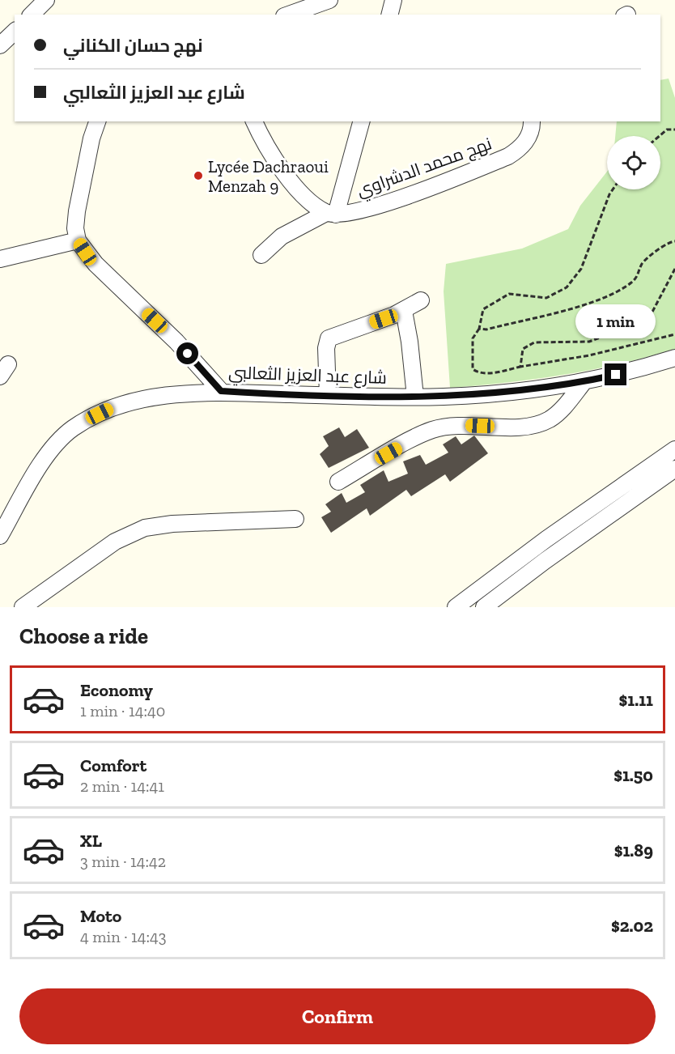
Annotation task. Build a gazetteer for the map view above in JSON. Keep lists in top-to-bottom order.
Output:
{
  "streets": {
    "street": ["نهج محمد الدشراوي", "شارع عبد العزيز الثعالبي"]
  },
  "places": ["Lycée Dachraoui Menzah 9"],
  "page": {
    "banner": ["نهج حسان الكناني", "شارع عبد العزيز الثعالبي"],
    "bubble": "1 min",
    "heading": "Choose a ride",
    "list": [
      {
        "name": "Economy",
        "note": "1 min · 14:40",
        "value": "$1.11"
      },
      {
        "name": "Comfort",
        "note": "2 min · 14:41",
        "value": "$1.50"
      },
      {
        "name": "XL",
        "note": "3 min · 14:42",
        "value": "$1.89"
      },
      {
        "name": "Moto",
        "note": "4 min · 14:43",
        "value": "$2.02"
      }
    ],
    "buttons": "Confirm"
  }
}
